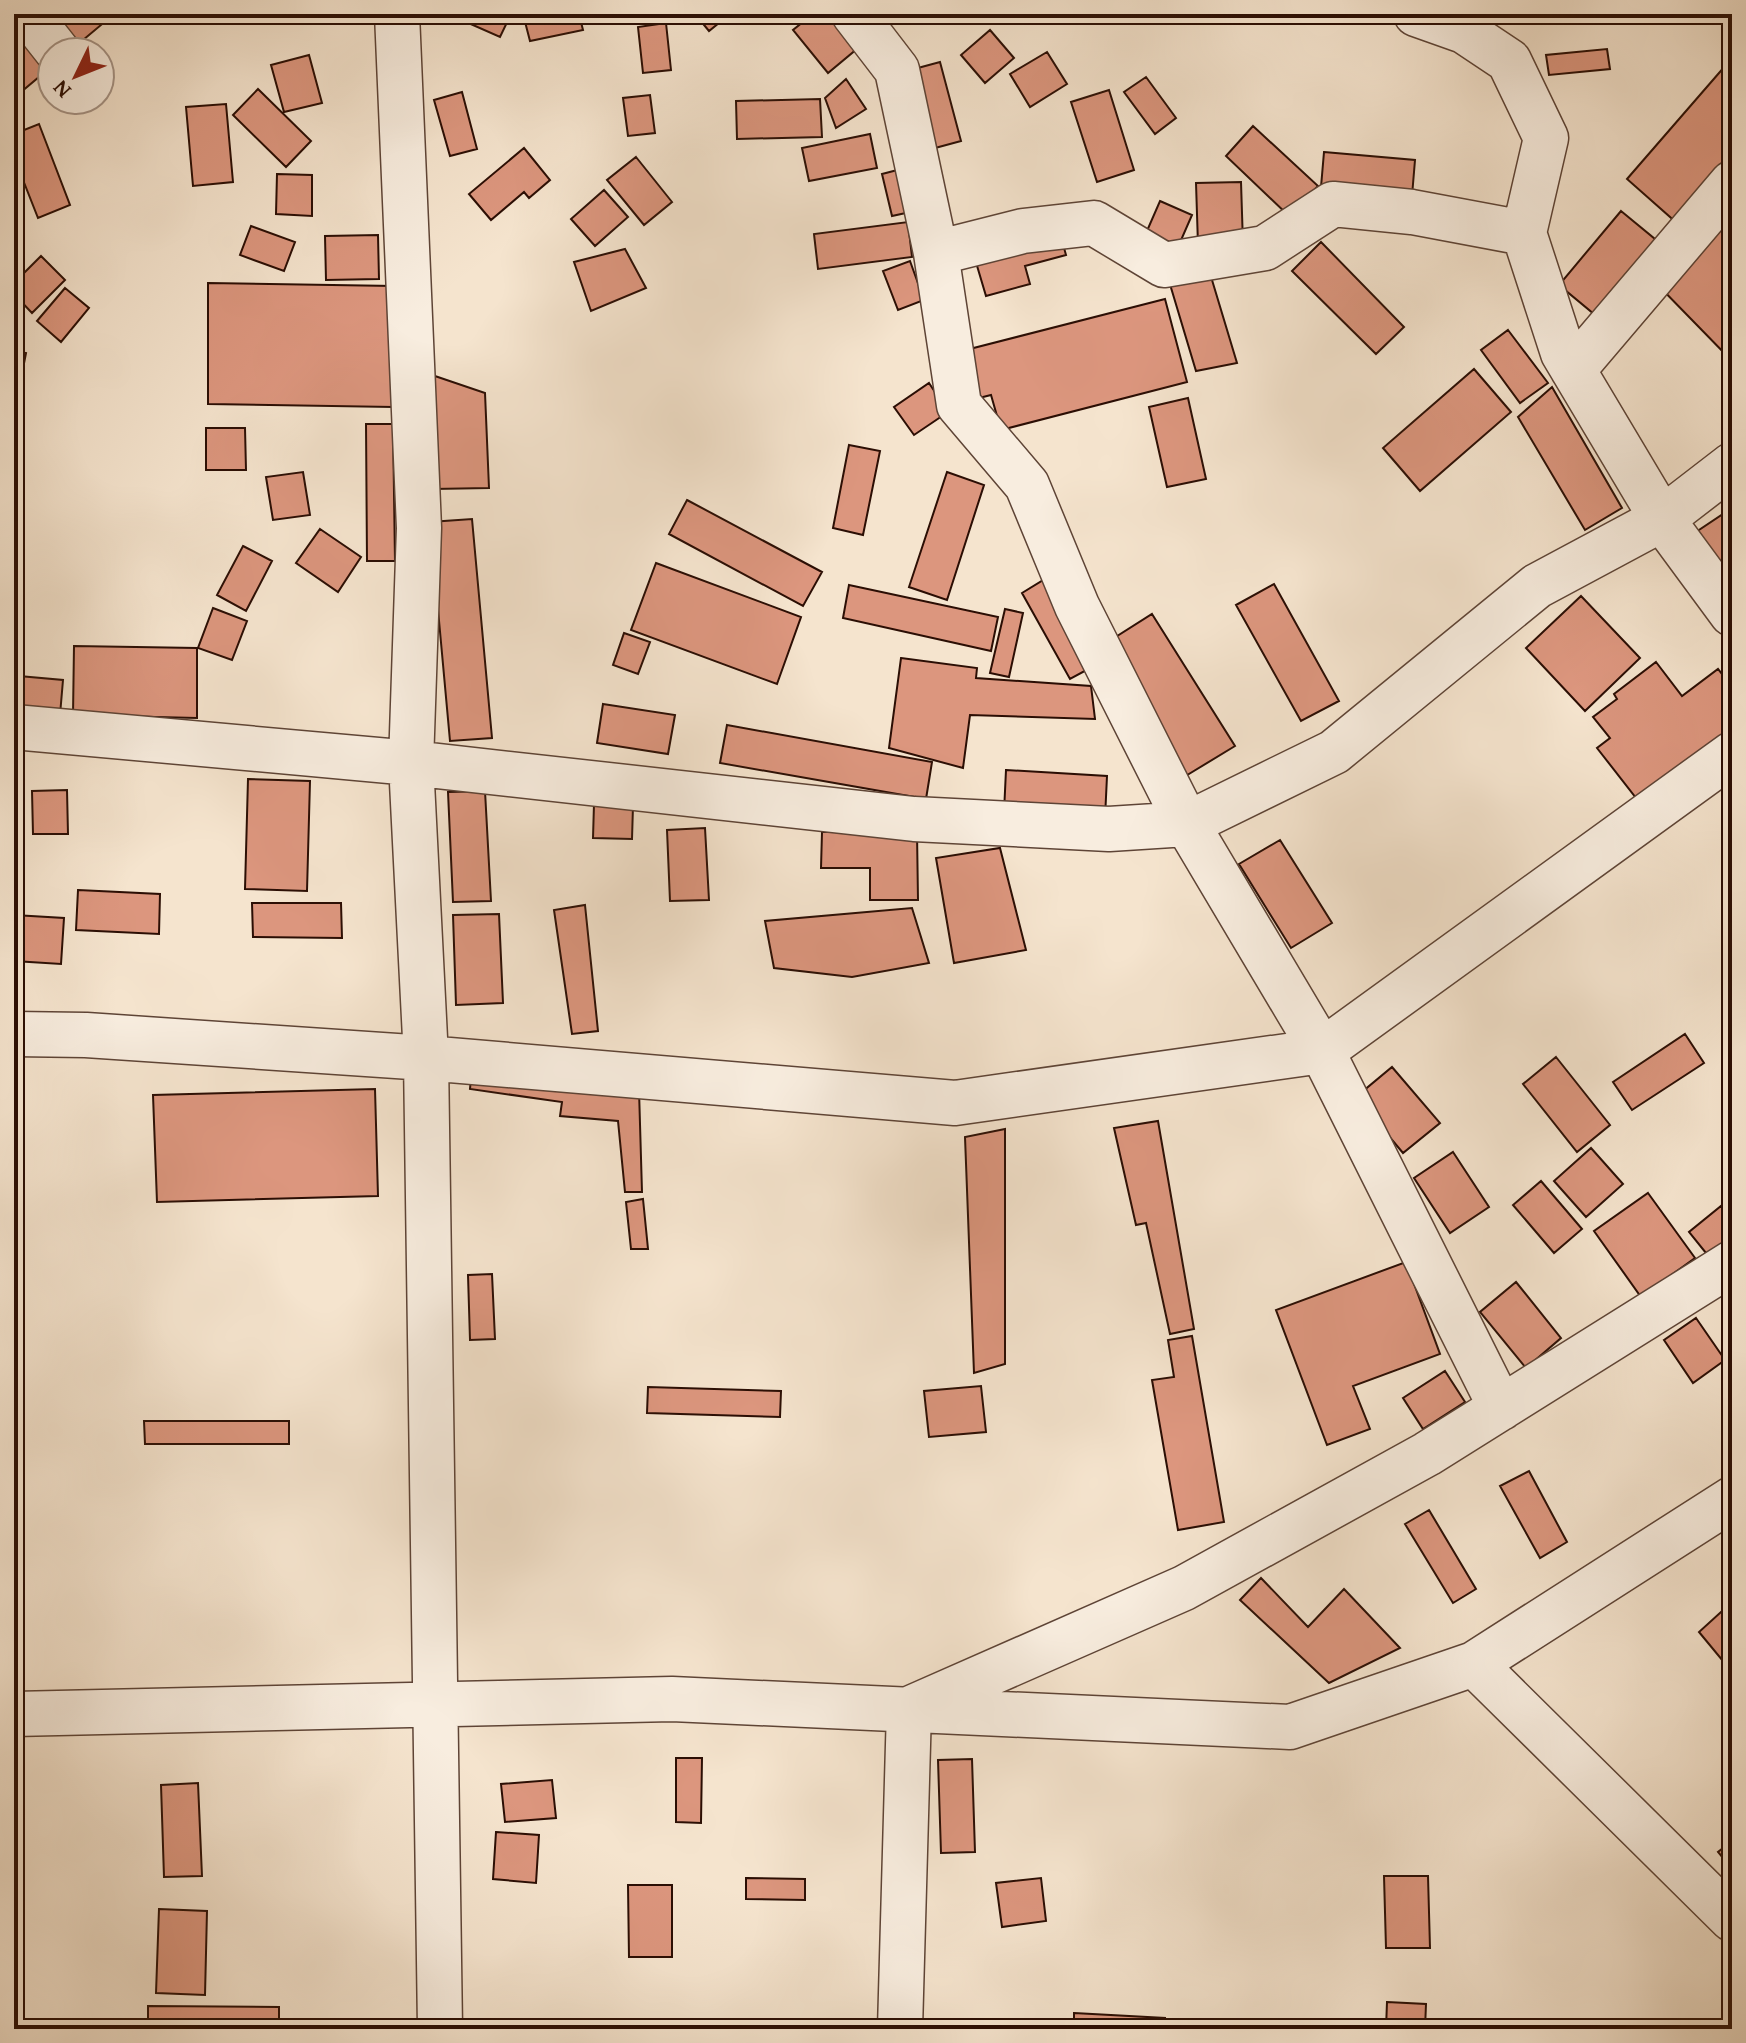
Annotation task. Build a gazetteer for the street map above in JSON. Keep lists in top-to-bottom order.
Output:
{
  "north": "bottom left"
}
